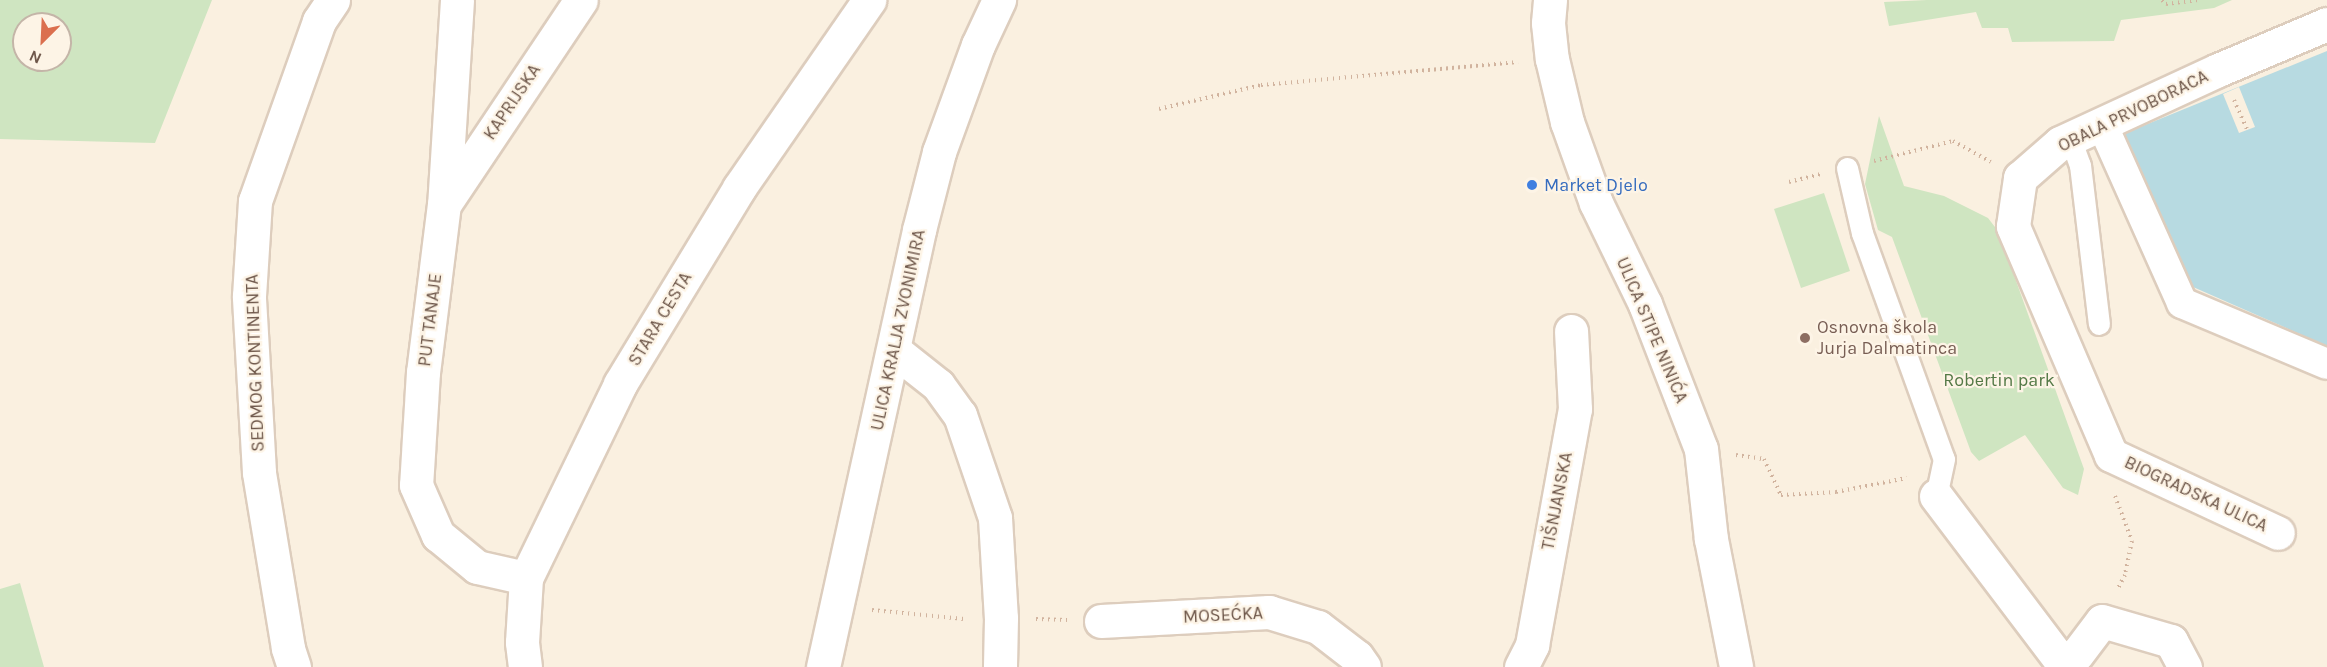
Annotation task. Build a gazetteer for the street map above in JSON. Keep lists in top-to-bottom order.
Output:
{
  "streets": {
    "street": [
      "KAPRIJSKA",
      "OBALA PRVOBORACA",
      "STARA CESTA",
      "PUT TANAJE",
      "ULICA KRALJA ZVONIMIRA",
      "ULICA STIPE NINIĆA",
      "SEDMOG KONTINENTA",
      "BIOGRADSKA ULICA",
      "TIŠNJANSKA",
      "MOSEĆKA"
    ]
  },
  "crossings": [
    ["KAPRIJSKA", "PUT TANAJE"],
    ["STARA CESTA", "PUT TANAJE"]
  ],
  "parks": ["Robertin park"],
  "places": ["Market Djelo", "Osnovna škola Jurja Dalmatinca"],
  "north": "bottom left"
}
